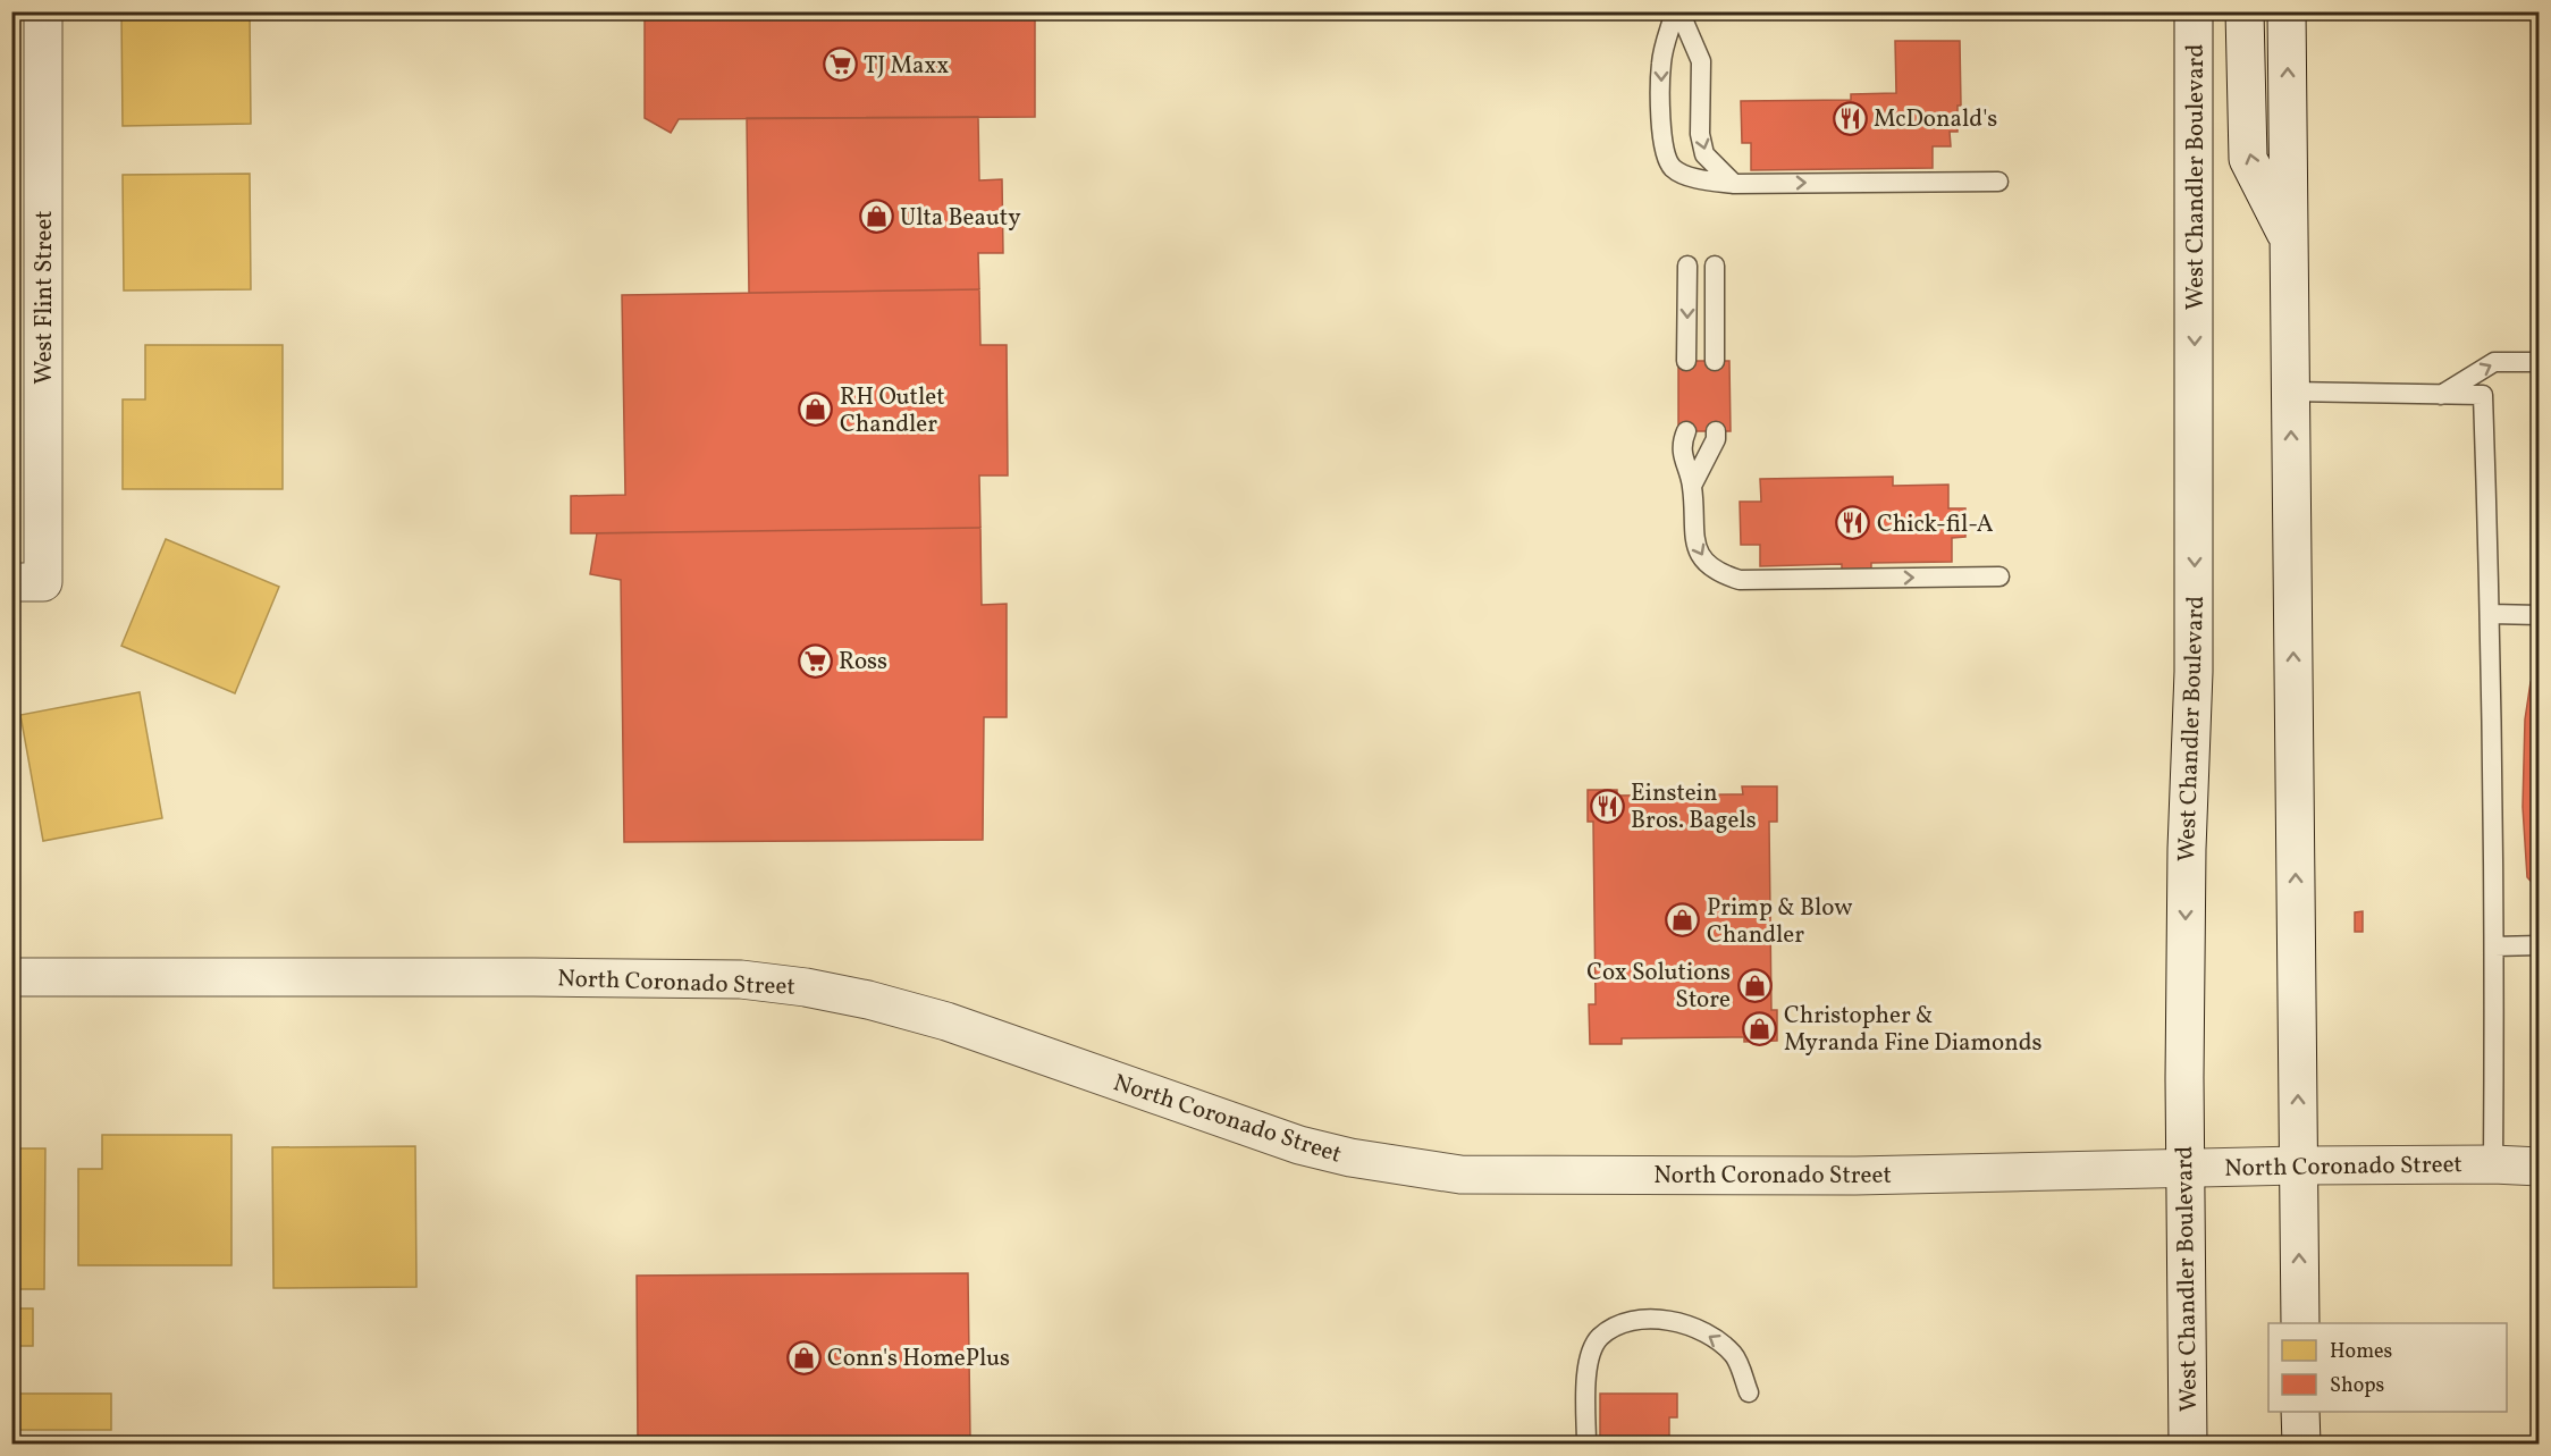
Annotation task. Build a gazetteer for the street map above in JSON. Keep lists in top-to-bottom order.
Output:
{
  "streets": {
    "street": ["West Chandler Boulevard", "West Flint Street", "North Coronado Street"]
  },
  "crossings": [
    ["West Chandler Boulevard", "North Coronado Street"]
  ],
  "places": {
    "supermarket": ["TJ Maxx", "Ross"],
    "restaurant": ["McDonald's", "Chick-fil-A", "Einstein Bros. Bagels"],
    "shop": [
      "Ulta Beauty",
      "RH Outlet Chandler",
      "Primp & Blow Chandler",
      "Cox Solutions Store",
      "Christopher & Myranda Fine Diamonds",
      "Conn's HomePlus"
    ]
  },
  "legend": ["Homes", "Shops"]
}
